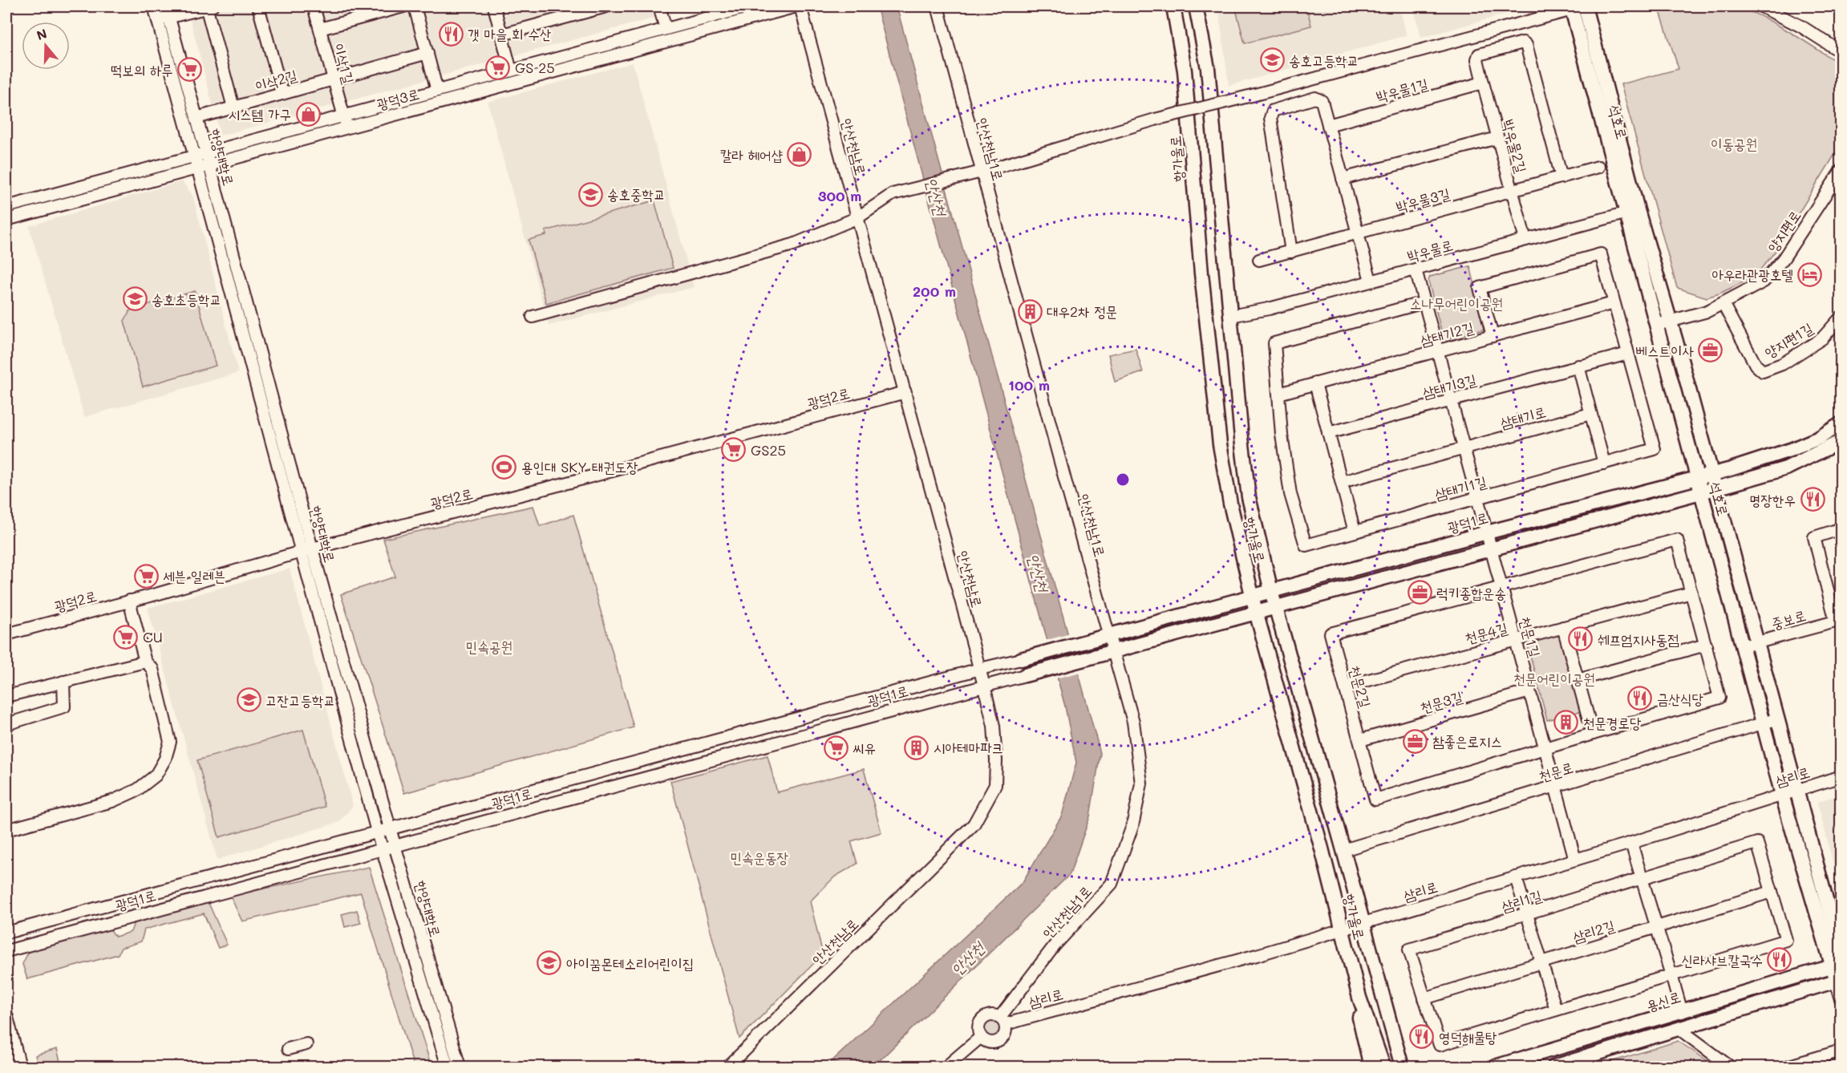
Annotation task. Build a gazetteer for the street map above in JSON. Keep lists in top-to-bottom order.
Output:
{
  "streets": {
    "main road": [
      "석호로",
      "항가울로",
      "광덕1로",
      "용신로"
    ],
    "street": [
      "이삭1길",
      "이삭2길",
      "박우물1길",
      "광덕3로",
      "박우물2길",
      "안산천남로",
      "안산천남1로",
      "한양대학로",
      "박우물3길",
      "양지편로",
      "박우물로",
      "삼태기2길",
      "양지편1길",
      "삼태기3길",
      "광덕2로",
      "삼태기로",
      "삼태기1길",
      "중보로",
      "천문4길",
      "천문1길",
      "천문2길",
      "천문3길",
      "천문로",
      "삼리로",
      "삼리1길",
      "삼리2길"
    ]
  },
  "crossings": [
    ["이삭1길", "이삭2길"],
    ["이삭1길", "광덕3로"],
    ["이삭2길", "한양대학로"],
    ["박우물1길", "박우물2길"],
    ["광덕3로", "한양대학로"],
    ["석호로", "양지편로"],
    ["석호로", "박우물로"],
    ["석호로", "광덕1로"],
    ["석호로", "중보로"],
    ["석호로", "천문로"],
    ["석호로", "삼리로"],
    ["석호로", "용신로"],
    ["박우물2길", "박우물3길"],
    ["박우물2길", "박우물로"],
    ["안산천남로", "광덕2로"],
    ["안산천남로", "광덕1로"],
    ["안산천남1로", "광덕1로"],
    ["안산천남1로", "삼리로"],
    ["한양대학로", "광덕2로"],
    ["한양대학로", "광덕1로"],
    ["항가울로", "박우물로"],
    ["항가울로", "광덕1로"],
    ["항가울로", "천문로"],
    ["항가울로", "삼리로"],
    ["양지편로", "양지편1길"],
    ["삼태기2길", "삼태기1길"],
    ["삼태기3길", "삼태기1길"],
    ["천문4길", "천문1길"],
    ["천문4길", "천문2길"],
    ["천문1길", "천문2길"],
    ["천문1길", "천문3길"],
    ["천문1길", "천문로"],
    ["천문1길", "삼리로"],
    ["천문2길", "천문3길"],
    ["삼리1길", "삼리2길"]
  ],
  "water": ["안산천"],
  "parks": [
    "이동공원",
    "소나무어린이공원",
    "민속공원",
    "천문어린이공원",
    "민속운동장"
  ],
  "places": {
    "restaurant": [
      "갯 마을 회 수산",
      "명장한우",
      "쉐프엄지사동점",
      "금산식당",
      "신라샤브칼국수",
      "영덕해물탕"
    ],
    "school or university": [
      "송호고등학교",
      "송호중학교",
      "송호초등학교",
      "고잔고등학교",
      "아이꿈몬테소리어린이집"
    ],
    "supermarket": [
      "GS 25",
      "떡보의 하루",
      "GS25",
      "세븐 일레븐",
      "CU",
      "씨유"
    ],
    "shop": ["시스템 가구", "칼라 헤어샵"],
    "hotel": ["아우라관광호텔"],
    "building": ["대우2차 정문", "천문경로당", "시아테마파크"],
    "office": ["베스트이사", "럭키종합운송", "참좋은로지스"],
    "sports": ["용인대 SKY 태권도장"]
  },
  "north": "top",
  "rings": ["300 m", "200 m", "100 m"]
}
